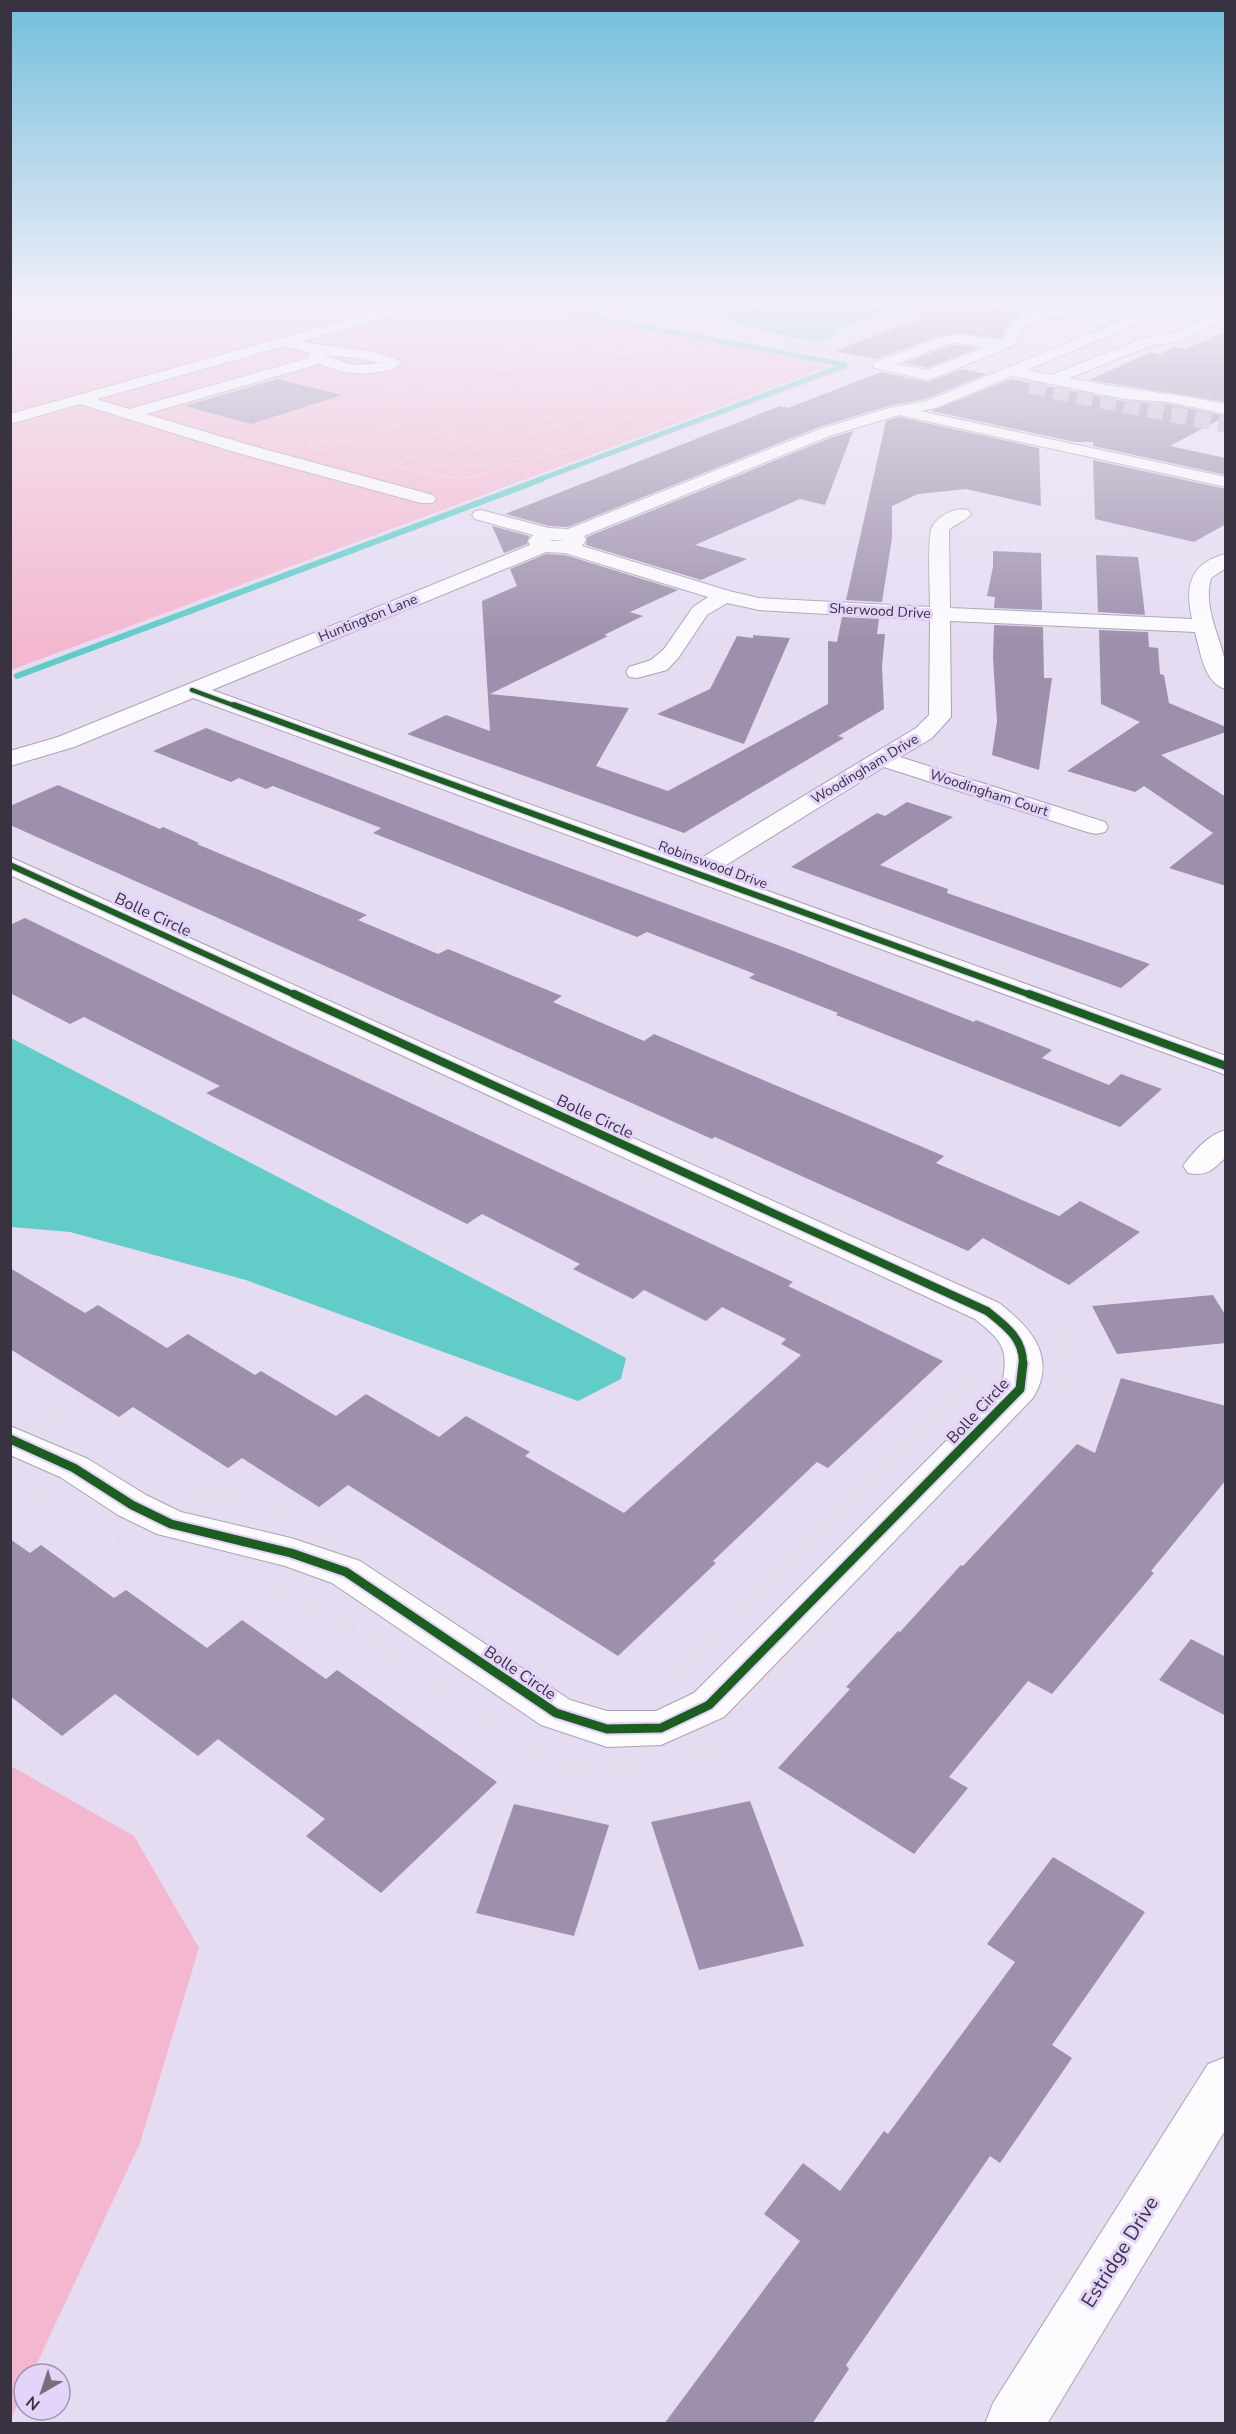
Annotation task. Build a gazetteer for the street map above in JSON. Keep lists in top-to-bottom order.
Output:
{
  "streets": {
    "street": [
      "Sherwood Drive",
      "Huntington Lane",
      "Woodingham Drive",
      "Woodingham Court",
      "Robinswood Drive",
      "Bolle Circle",
      "Estridge Drive"
    ]
  },
  "crossings": [
    ["Sherwood Drive", "Huntington Lane"],
    ["Sherwood Drive", "Woodingham Drive"],
    ["Huntington Lane", "Robinswood Drive"],
    ["Woodingham Drive", "Woodingham Court"],
    ["Woodingham Drive", "Robinswood Drive"]
  ],
  "north": "bottom left"
}
